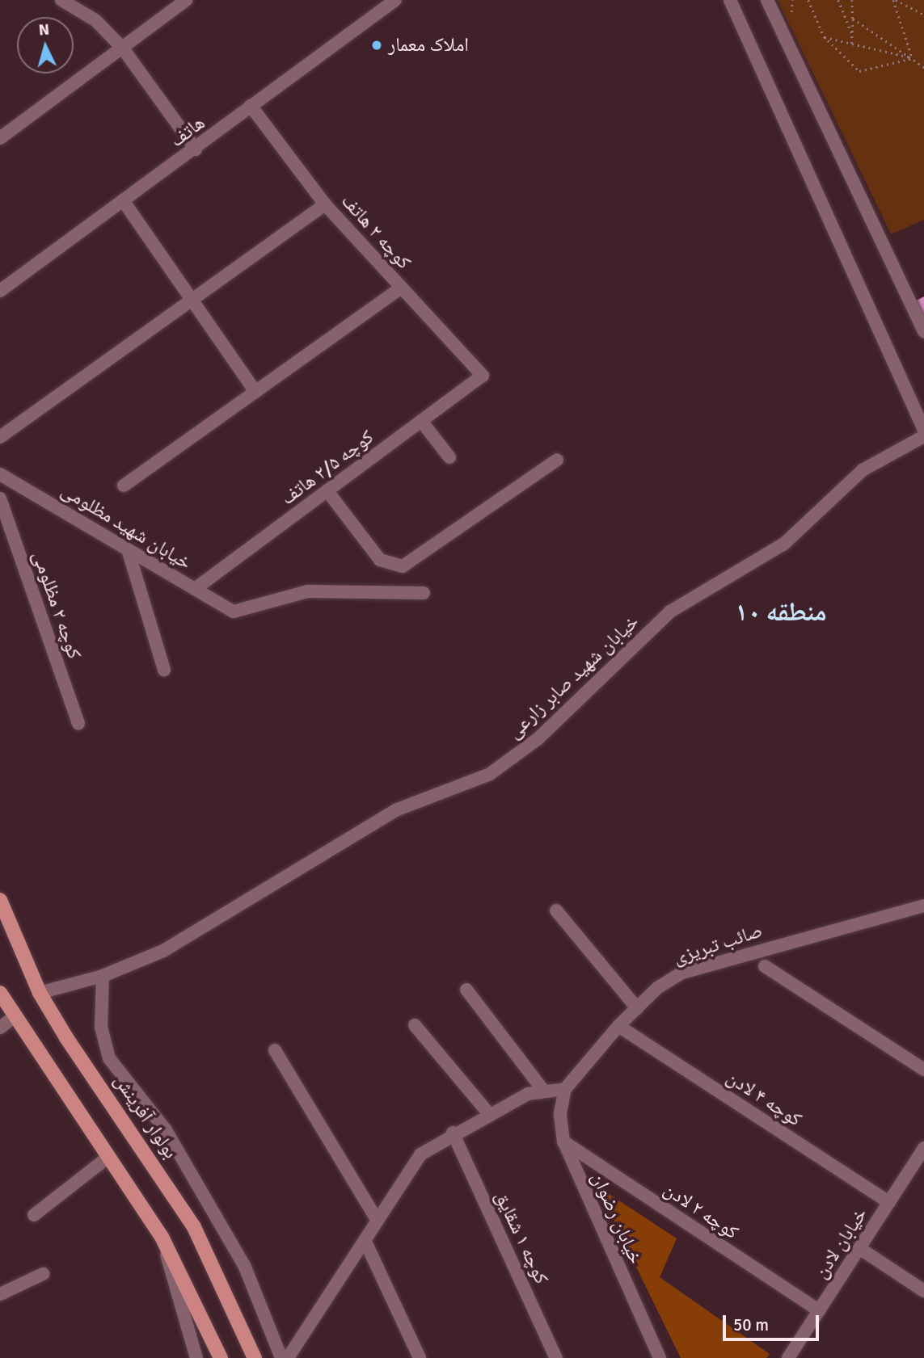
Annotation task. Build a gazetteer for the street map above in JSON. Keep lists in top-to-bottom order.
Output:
{
  "streets": {
    "main road": ["بولوار آفرینش"],
    "street": [
      "هاتف",
      "کوچه ۲ هاتف",
      "کوچه ۲/۵ هاتف",
      "خیابان شهید مظلومی",
      "کوچه ۲ مظلومی",
      "خیابان شهید صابر زارعی",
      "صائب تبریزی",
      "کوچه ۴ لادن",
      "کوچه ۲ لادن",
      "خیابان رضوان",
      "کوچه ۱ شقایق",
      "خیابان لادن"
    ]
  },
  "crossings": [
    ["هاتف", "کوچه ۲ هاتف"],
    ["کوچه ۲ هاتف", "کوچه ۲/۵ هاتف"],
    ["کوچه ۲/۵ هاتف", "خیابان شهید مظلومی"],
    ["خیابان شهید صابر زارعی", "بولوار آفرینش"],
    ["صائب تبریزی", "کوچه ۴ لادن"],
    ["صائب تبریزی", "خیابان رضوان"],
    ["کوچه ۴ لادن", "خیابان لادن"],
    ["کوچه ۲ لادن", "خیابان رضوان"],
    ["کوچه ۲ لادن", "خیابان لادن"]
  ],
  "districts": ["منطقه ۱۰"],
  "places": ["املاک معمار"],
  "scale_bar": "50 m",
  "north": "top"
}
